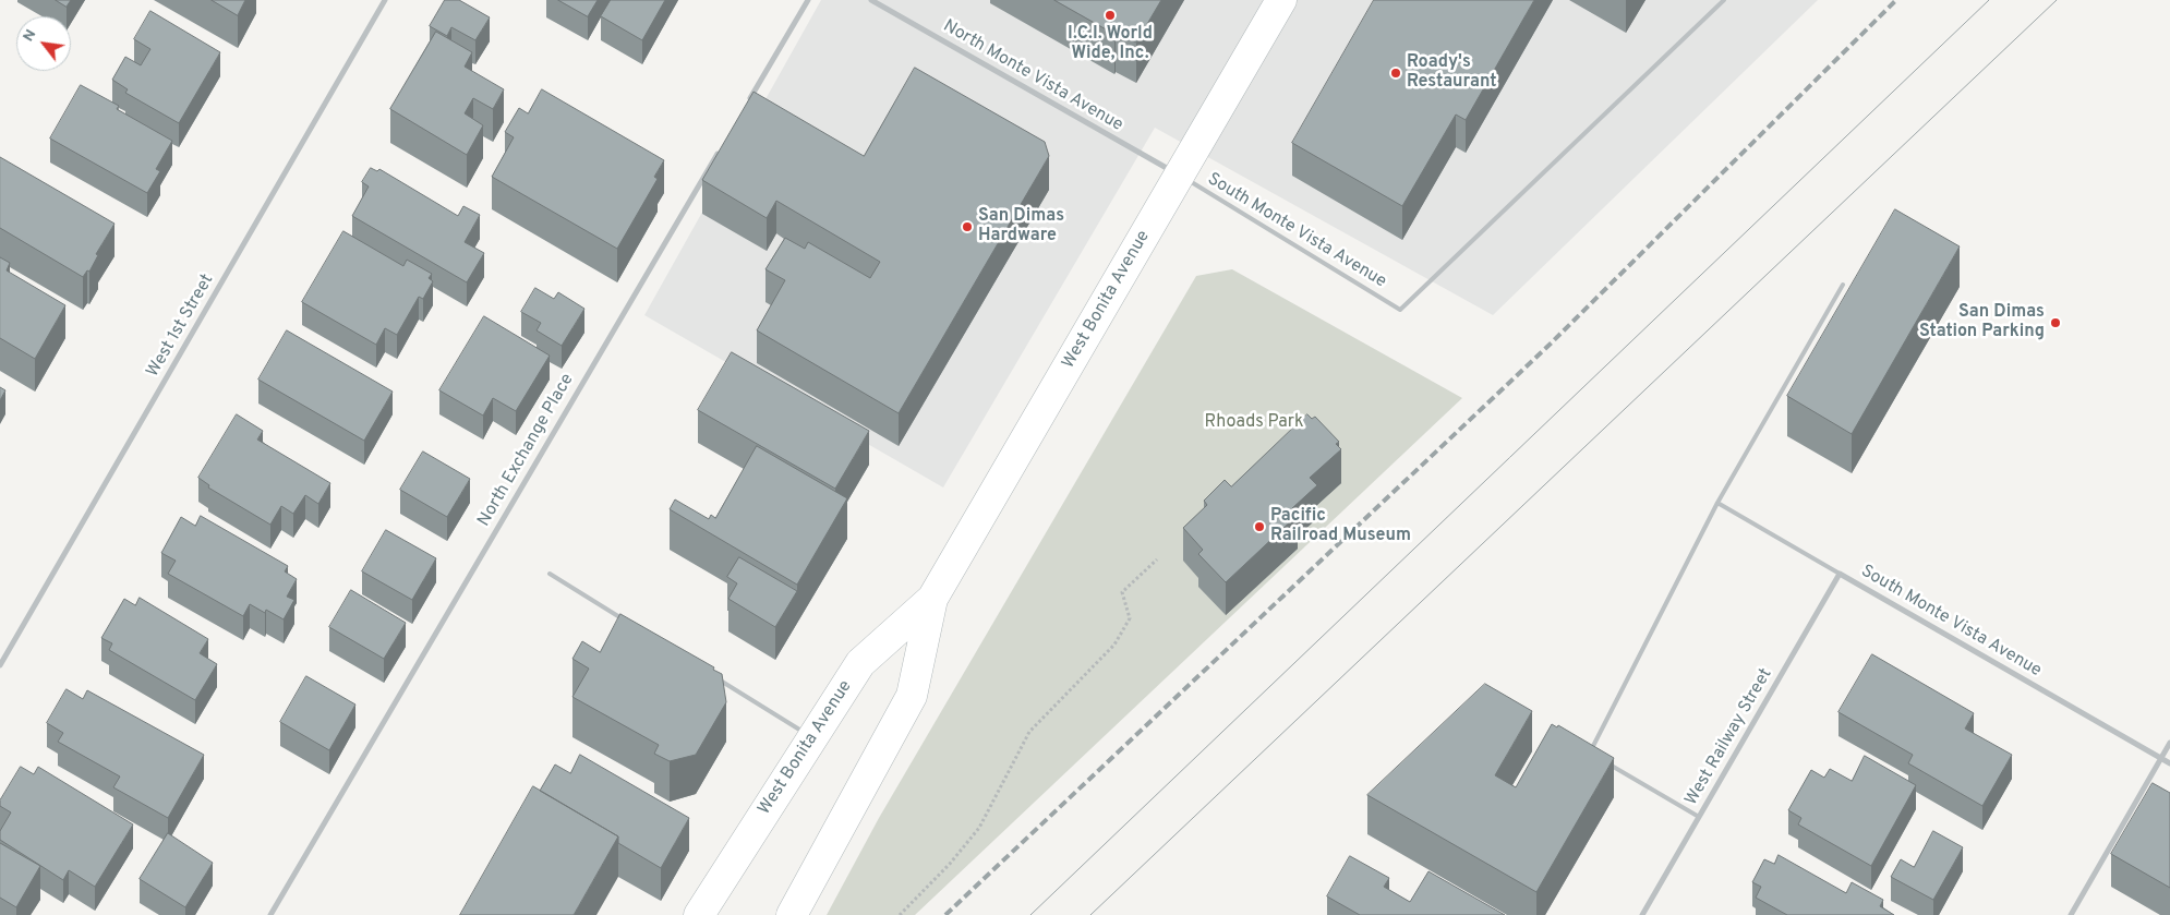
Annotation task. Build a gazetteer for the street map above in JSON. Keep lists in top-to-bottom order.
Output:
{
  "streets": {
    "main road": ["West Bonita Avenue"],
    "street": [
      "North Monte Vista Avenue",
      "South Monte Vista Avenue",
      "West 1st Street",
      "North Exchange Place",
      "West Railway Street"
    ]
  },
  "crossings": [
    ["North Monte Vista Avenue", "South Monte Vista Avenue"],
    ["North Monte Vista Avenue", "West Bonita Avenue"],
    ["South Monte Vista Avenue", "West Bonita Avenue"],
    ["South Monte Vista Avenue", "West Railway Street"]
  ],
  "parks": ["Rhoads Park"],
  "places": [
    "I.C.I. World Wide, Inc.",
    "Roady's Restaurant",
    "San Dimas Hardware",
    "San Dimas Station Parking",
    "Pacific Railroad Museum"
  ],
  "north": "top left"
}
